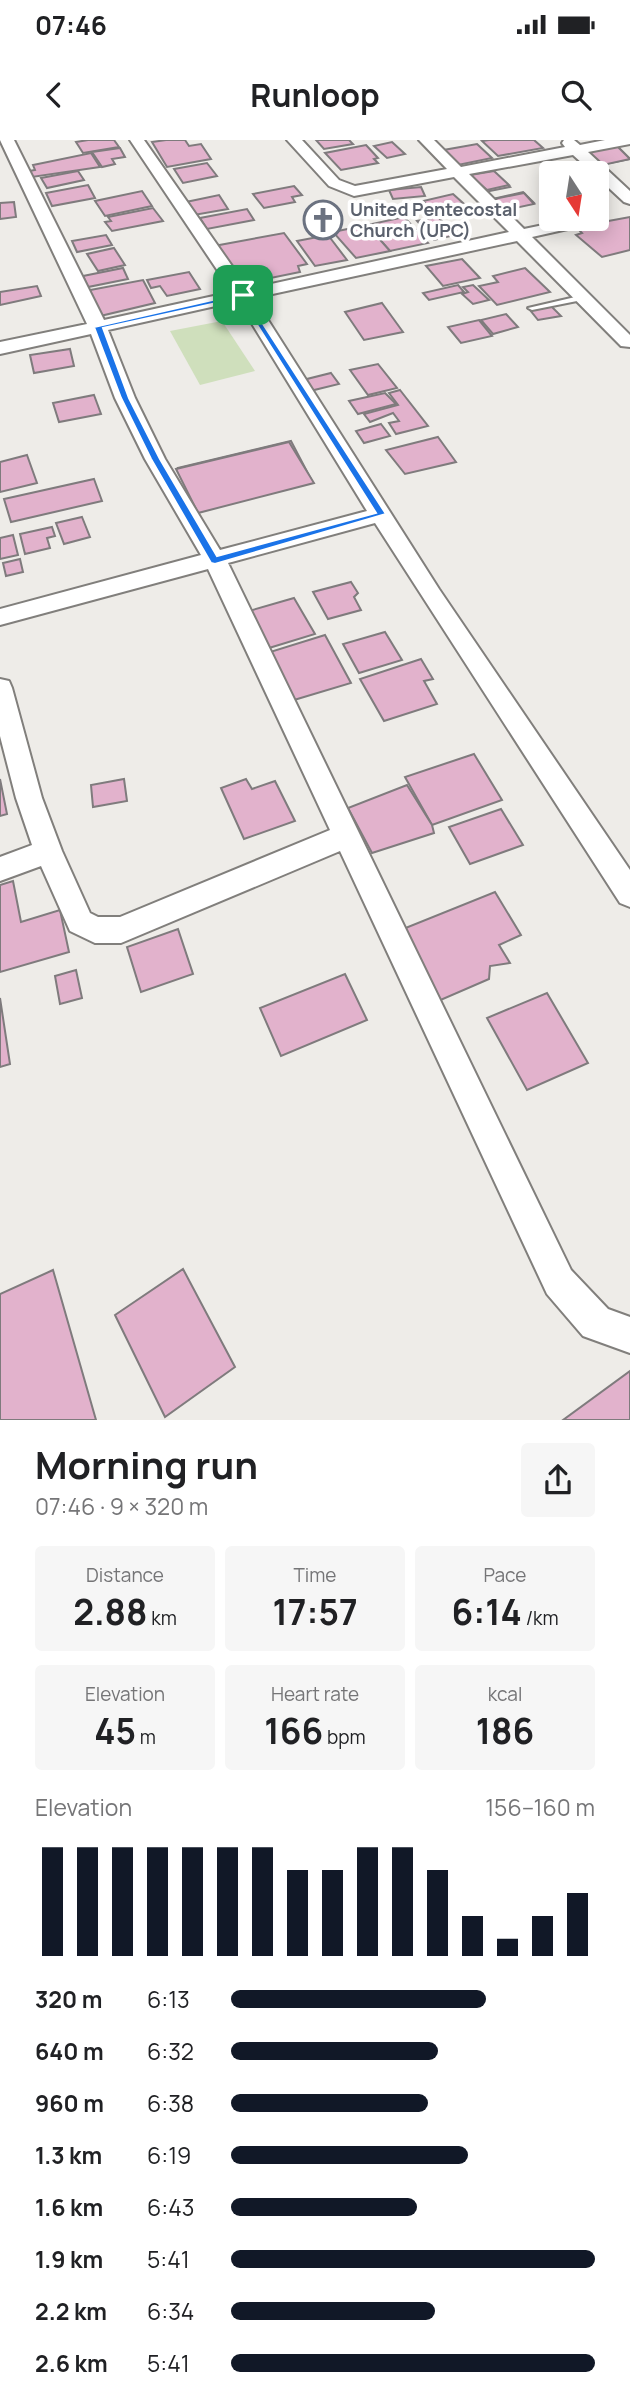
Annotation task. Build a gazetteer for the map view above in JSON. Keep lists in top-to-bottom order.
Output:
{
  "places": {
    "church": ["United Pentecostal Church (UPC)"]
  },
  "north": "bottom",
  "page": {
    "status": "07:46",
    "header": "Runloop",
    "heading": ["Morning run", "07:46 · 9 × 320 m"],
    "stats": [
      ["Distance", "2.88 km"],
      ["Time", "17:57"],
      ["Pace", "6:14 /km"],
      ["Elevation", "45 m"],
      ["Heart rate", "166 bpm"],
      ["kcal", "186"]
    ],
    "chart": ["Elevation", "156–160 m"],
    "list": [
      {
        "name": "320 m",
        "note": "6:13"
      },
      {
        "name": "640 m",
        "note": "6:32"
      },
      {
        "name": "960 m",
        "note": "6:38"
      },
      {
        "name": "1.3 km",
        "note": "6:19"
      },
      {
        "name": "1.6 km",
        "note": "6:43"
      },
      {
        "name": "1.9 km",
        "note": "5:41"
      },
      {
        "name": "2.2 km",
        "note": "6:34"
      },
      {
        "name": "2.6 km",
        "note": "5:41"
      }
    ]
  }
}
